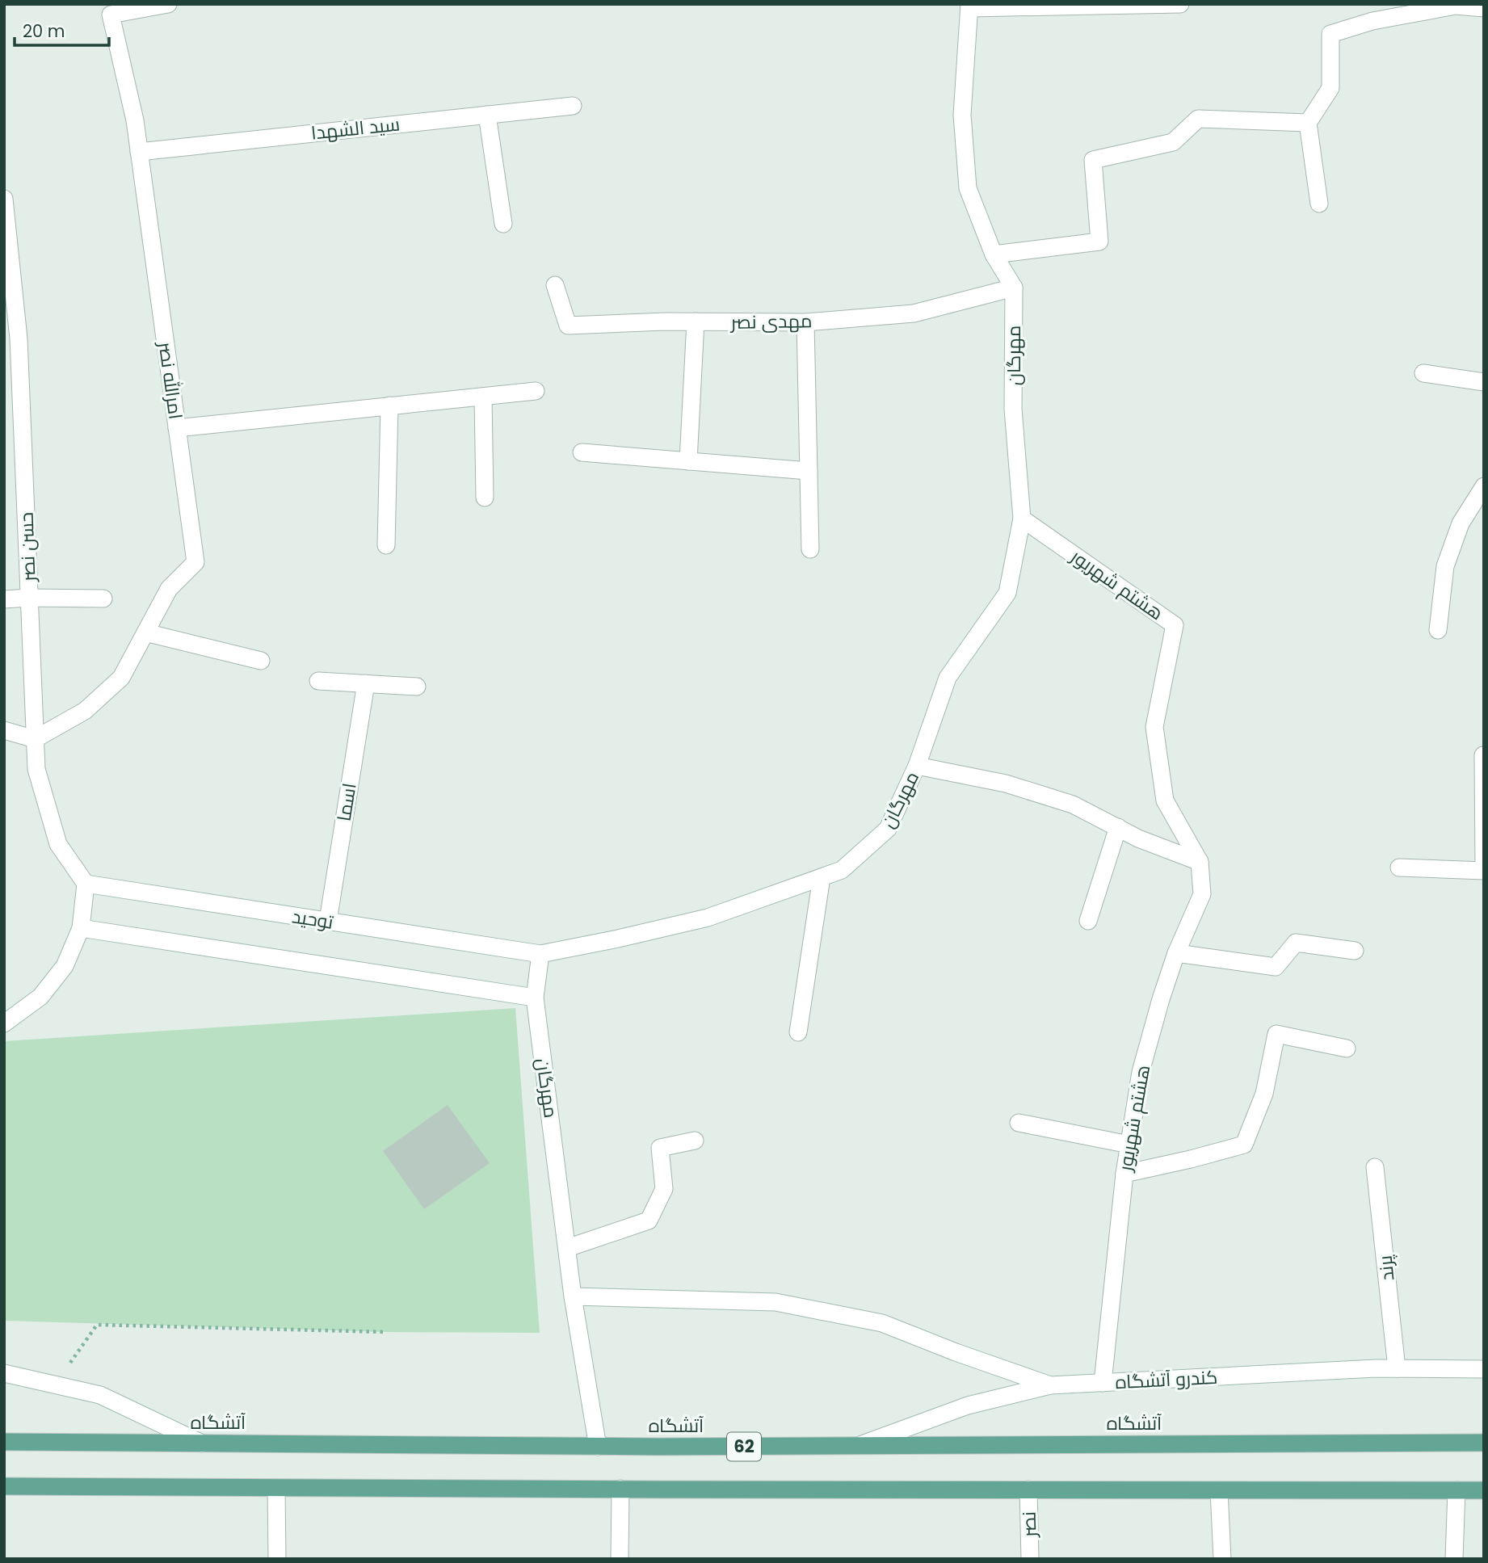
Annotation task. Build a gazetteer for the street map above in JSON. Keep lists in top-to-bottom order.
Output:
{
  "streets": {
    "main road": ["آتشگاه", "62"],
    "street": [
      "سید الشهدا",
      "مهدی نصر",
      "مهرگان",
      "امرالله نصر",
      "حسن نصر",
      "هشتم شهریور",
      "اسما",
      "توحید",
      "پرند",
      "کندرو آتشگاه",
      "نصر"
    ]
  },
  "crossings": [
    ["سید الشهدا", "امرالله نصر"],
    ["مهدی نصر", "مهرگان"],
    ["مهرگان", "هشتم شهریور"],
    ["مهرگان", "توحید"],
    ["مهرگان", "آتشگاه"],
    ["امرالله نصر", "حسن نصر"],
    ["حسن نصر", "توحید"],
    ["هشتم شهریور", "کندرو آتشگاه"],
    ["اسما", "توحید"],
    ["پرند", "کندرو آتشگاه"],
    ["کندرو آتشگاه", "آتشگاه"]
  ],
  "scale_bar": "20 m"
}
